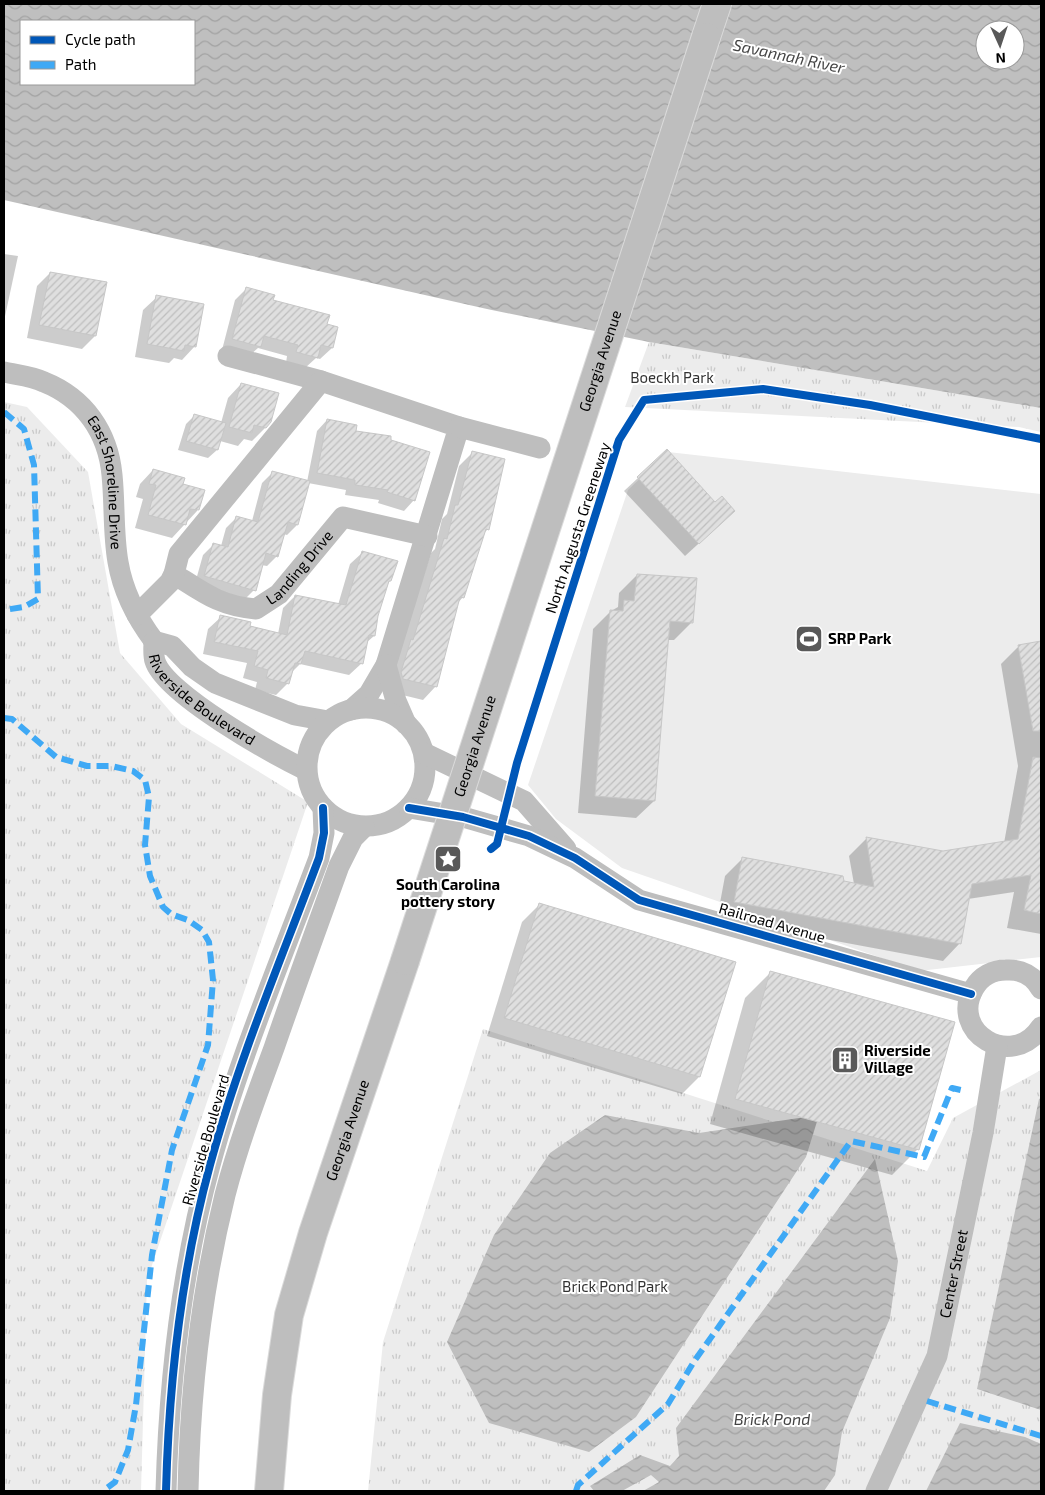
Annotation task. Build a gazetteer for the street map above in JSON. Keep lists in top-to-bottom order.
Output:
{
  "streets": {
    "main road": ["Georgia Avenue"],
    "street": [
      "East Shoreline Drive",
      "Landing Drive",
      "Riverside Boulevard",
      "Railroad Avenue",
      "Center Street"
    ],
    "cycle path": ["North Augusta Greeneway"]
  },
  "crossings": [
    ["East Shoreline Drive", "Riverside Boulevard"],
    ["Riverside Boulevard", "Railroad Avenue"]
  ],
  "water": ["Savannah River", "Brick Pond"],
  "parks": ["Boeckh Park", "Brick Pond Park"],
  "places": {
    "sports": ["SRP Park"],
    "place": ["South Carolina pottery story"],
    "building": ["Riverside Village"]
  },
  "legend": ["Cycle path", "Path"],
  "north": "bottom"
}
